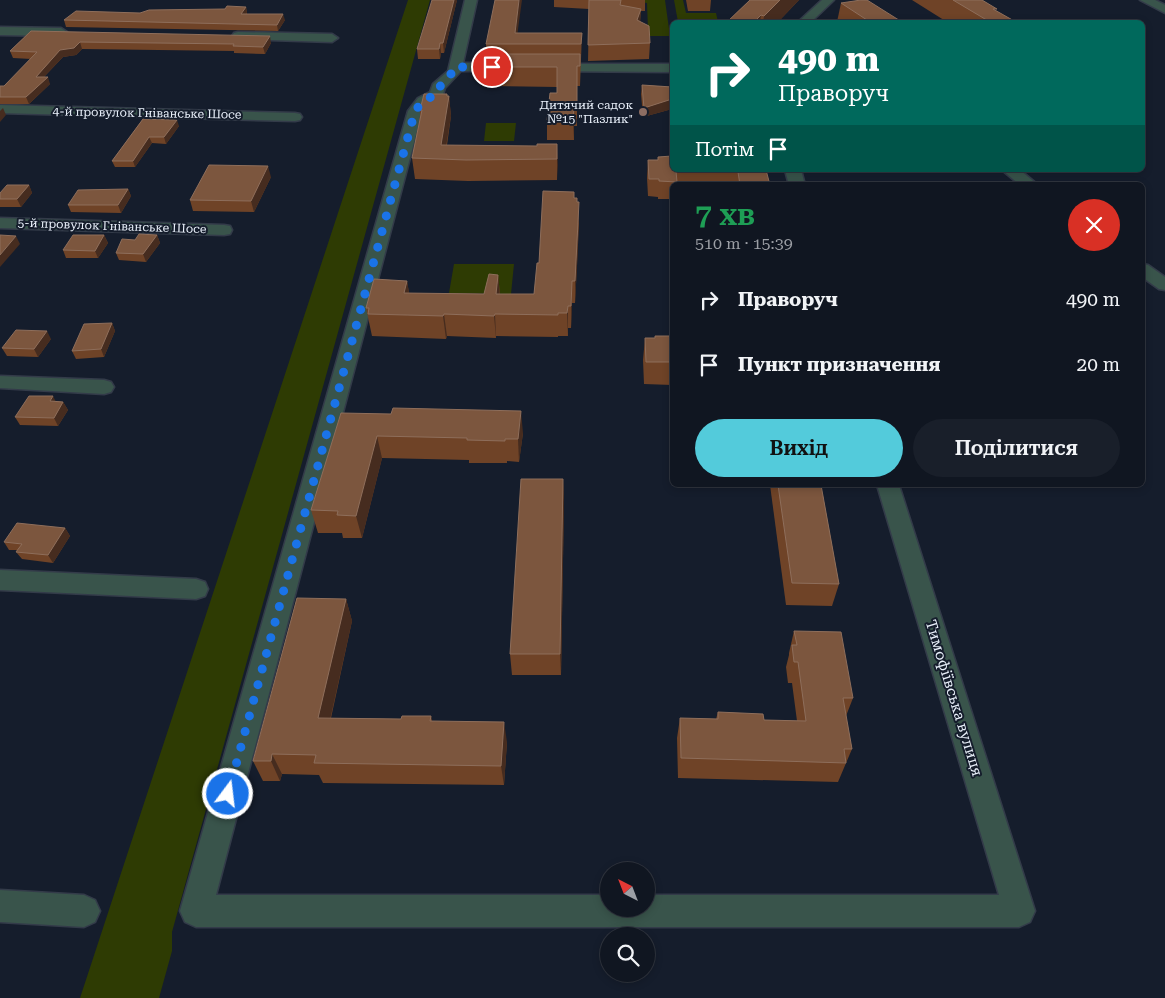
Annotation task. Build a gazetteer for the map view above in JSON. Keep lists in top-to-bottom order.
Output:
{
  "streets": {
    "street": ["4-й провулок Гніванське Шосе", "5-й провулок Гніванське Шосе", "Тимофіївська вулиця"]
  },
  "places": ["Дитячий садок №15 \"Пазлик\""],
  "north": "top left",
  "page": {
    "turn": ["490 m", "Праворуч"],
    "then": "Потім",
    "heading": ["7 хв", "510 m · 15:39"],
    "list": [
      {
        "name": "Праворуч",
        "value": "490 m"
      },
      {
        "name": "Пункт призначення",
        "value": "20 m"
      }
    ],
    "buttons": ["Вихід", "Поділитися"]
  }
}
